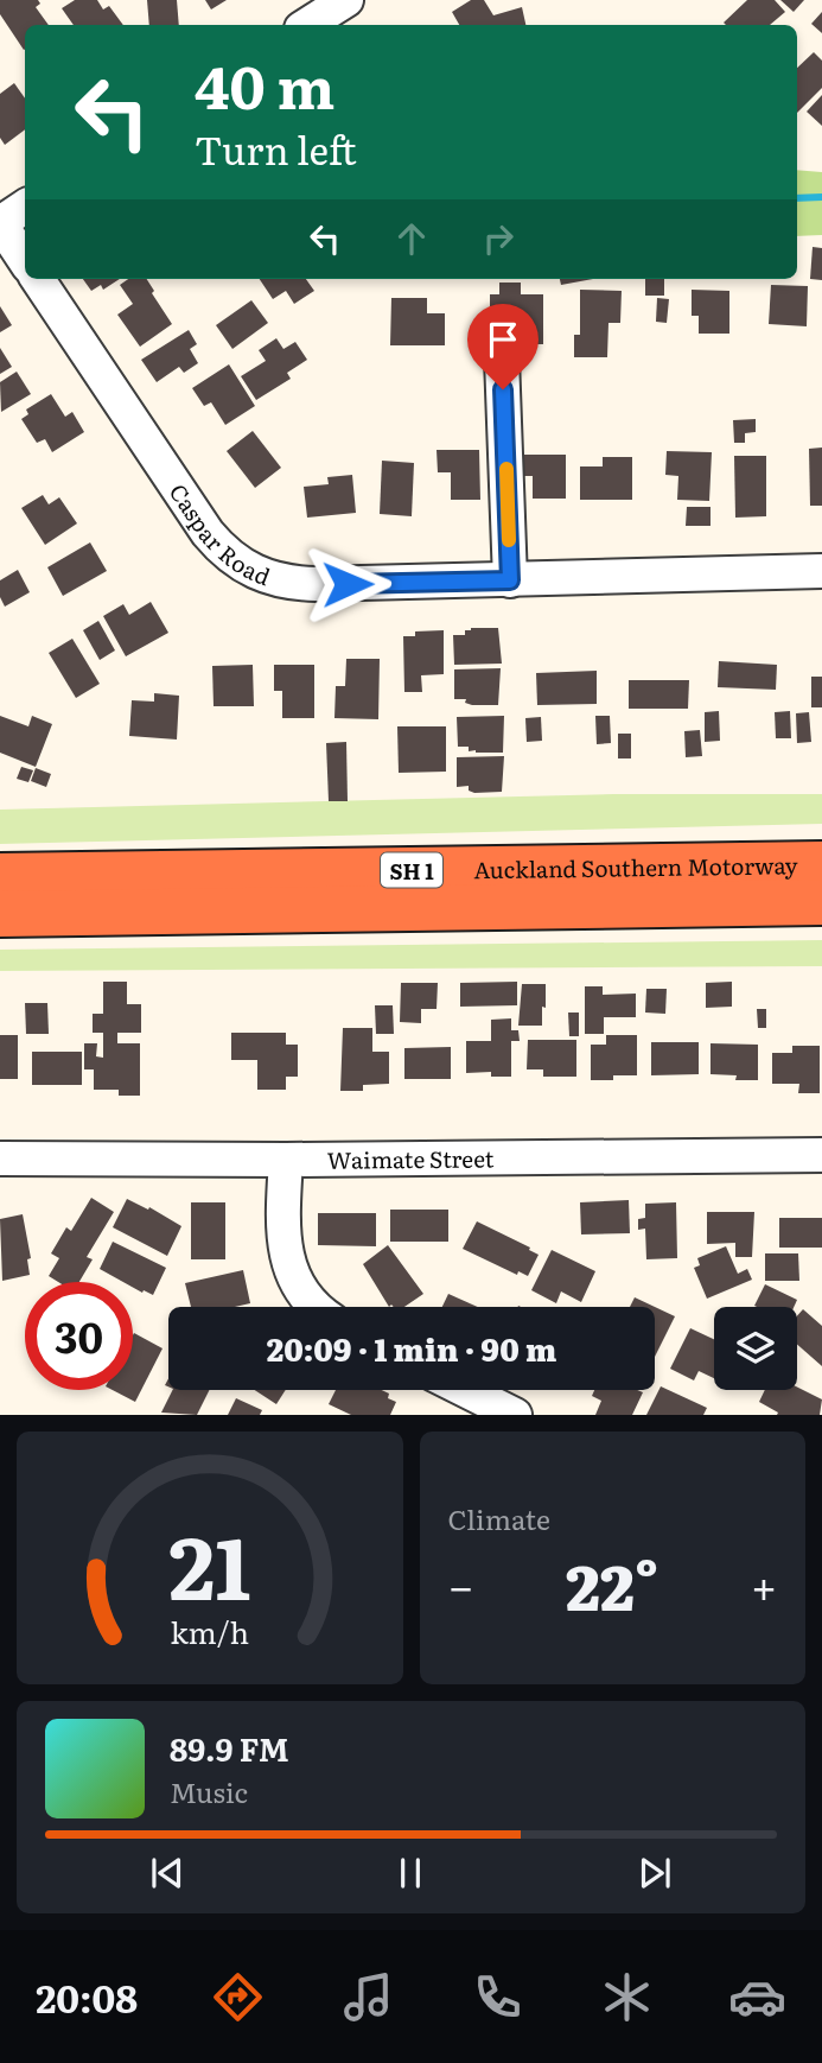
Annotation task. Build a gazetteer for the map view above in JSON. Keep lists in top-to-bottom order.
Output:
{
  "streets": {
    "highway": ["Auckland Southern Motorway", "SH 1"],
    "street": ["Caspar Road", "Waimate Street"]
  },
  "page": {
    "turn": ["40 m", "Turn left"],
    "limit": "30",
    "trip": "20:09 · 1 min · 90 m",
    "tile": "Climate",
    "heat": ["−", "22°", "+"],
    "song": ["89.9 FM", "Music"],
    "tabs": "20:08",
    "gauge": ["21", "km/h"]
  }
}
